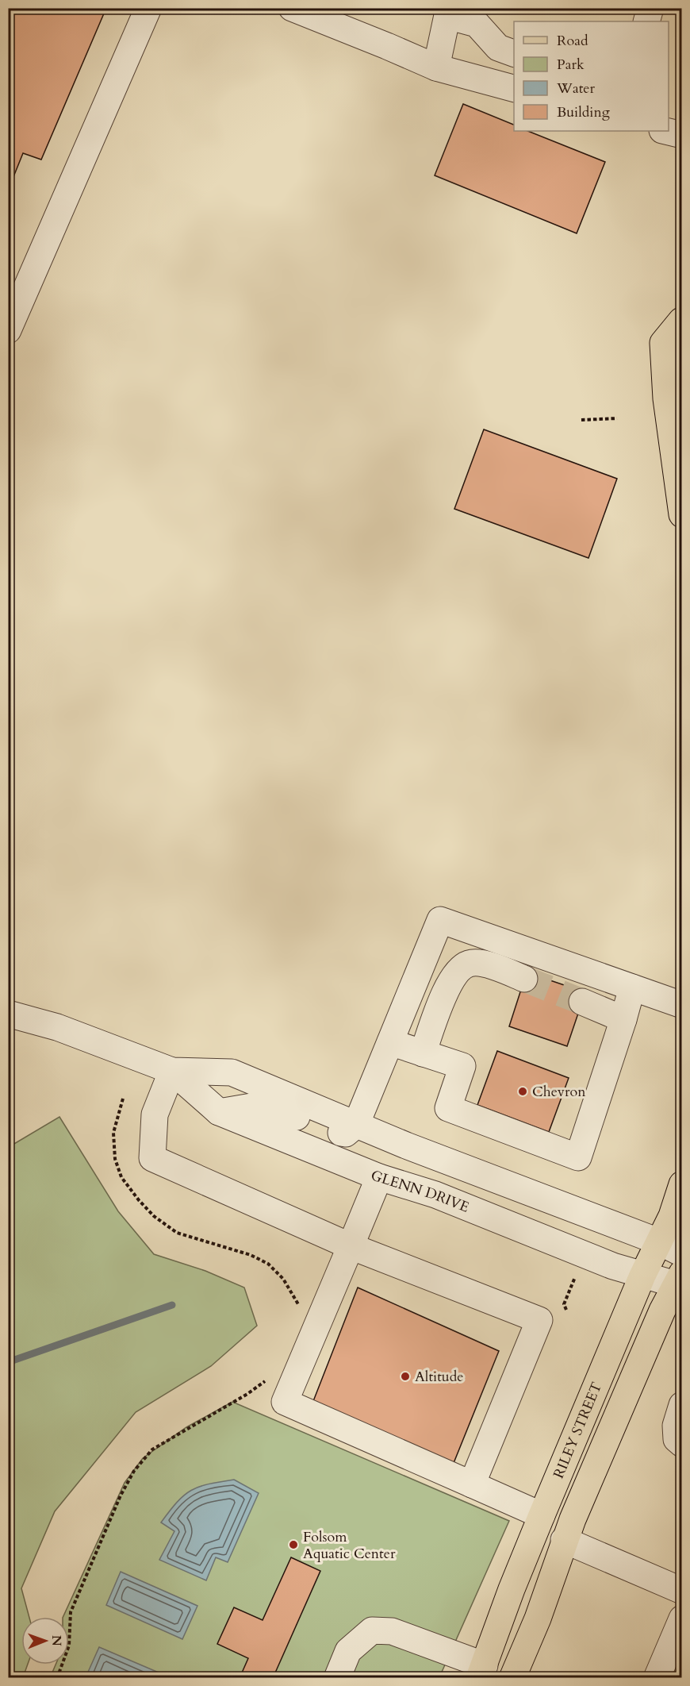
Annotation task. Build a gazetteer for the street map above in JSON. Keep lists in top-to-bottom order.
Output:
{
  "streets": {
    "main road": ["RILEY STREET"],
    "street": ["GLENN DRIVE"]
  },
  "crossings": [
    ["GLENN DRIVE", "RILEY STREET"]
  ],
  "places": ["Chevron", "Altitude", "Folsom Aquatic Center"],
  "legend": [
    "Road",
    "Park",
    "Water",
    "Building"
  ],
  "north": "right"
}
